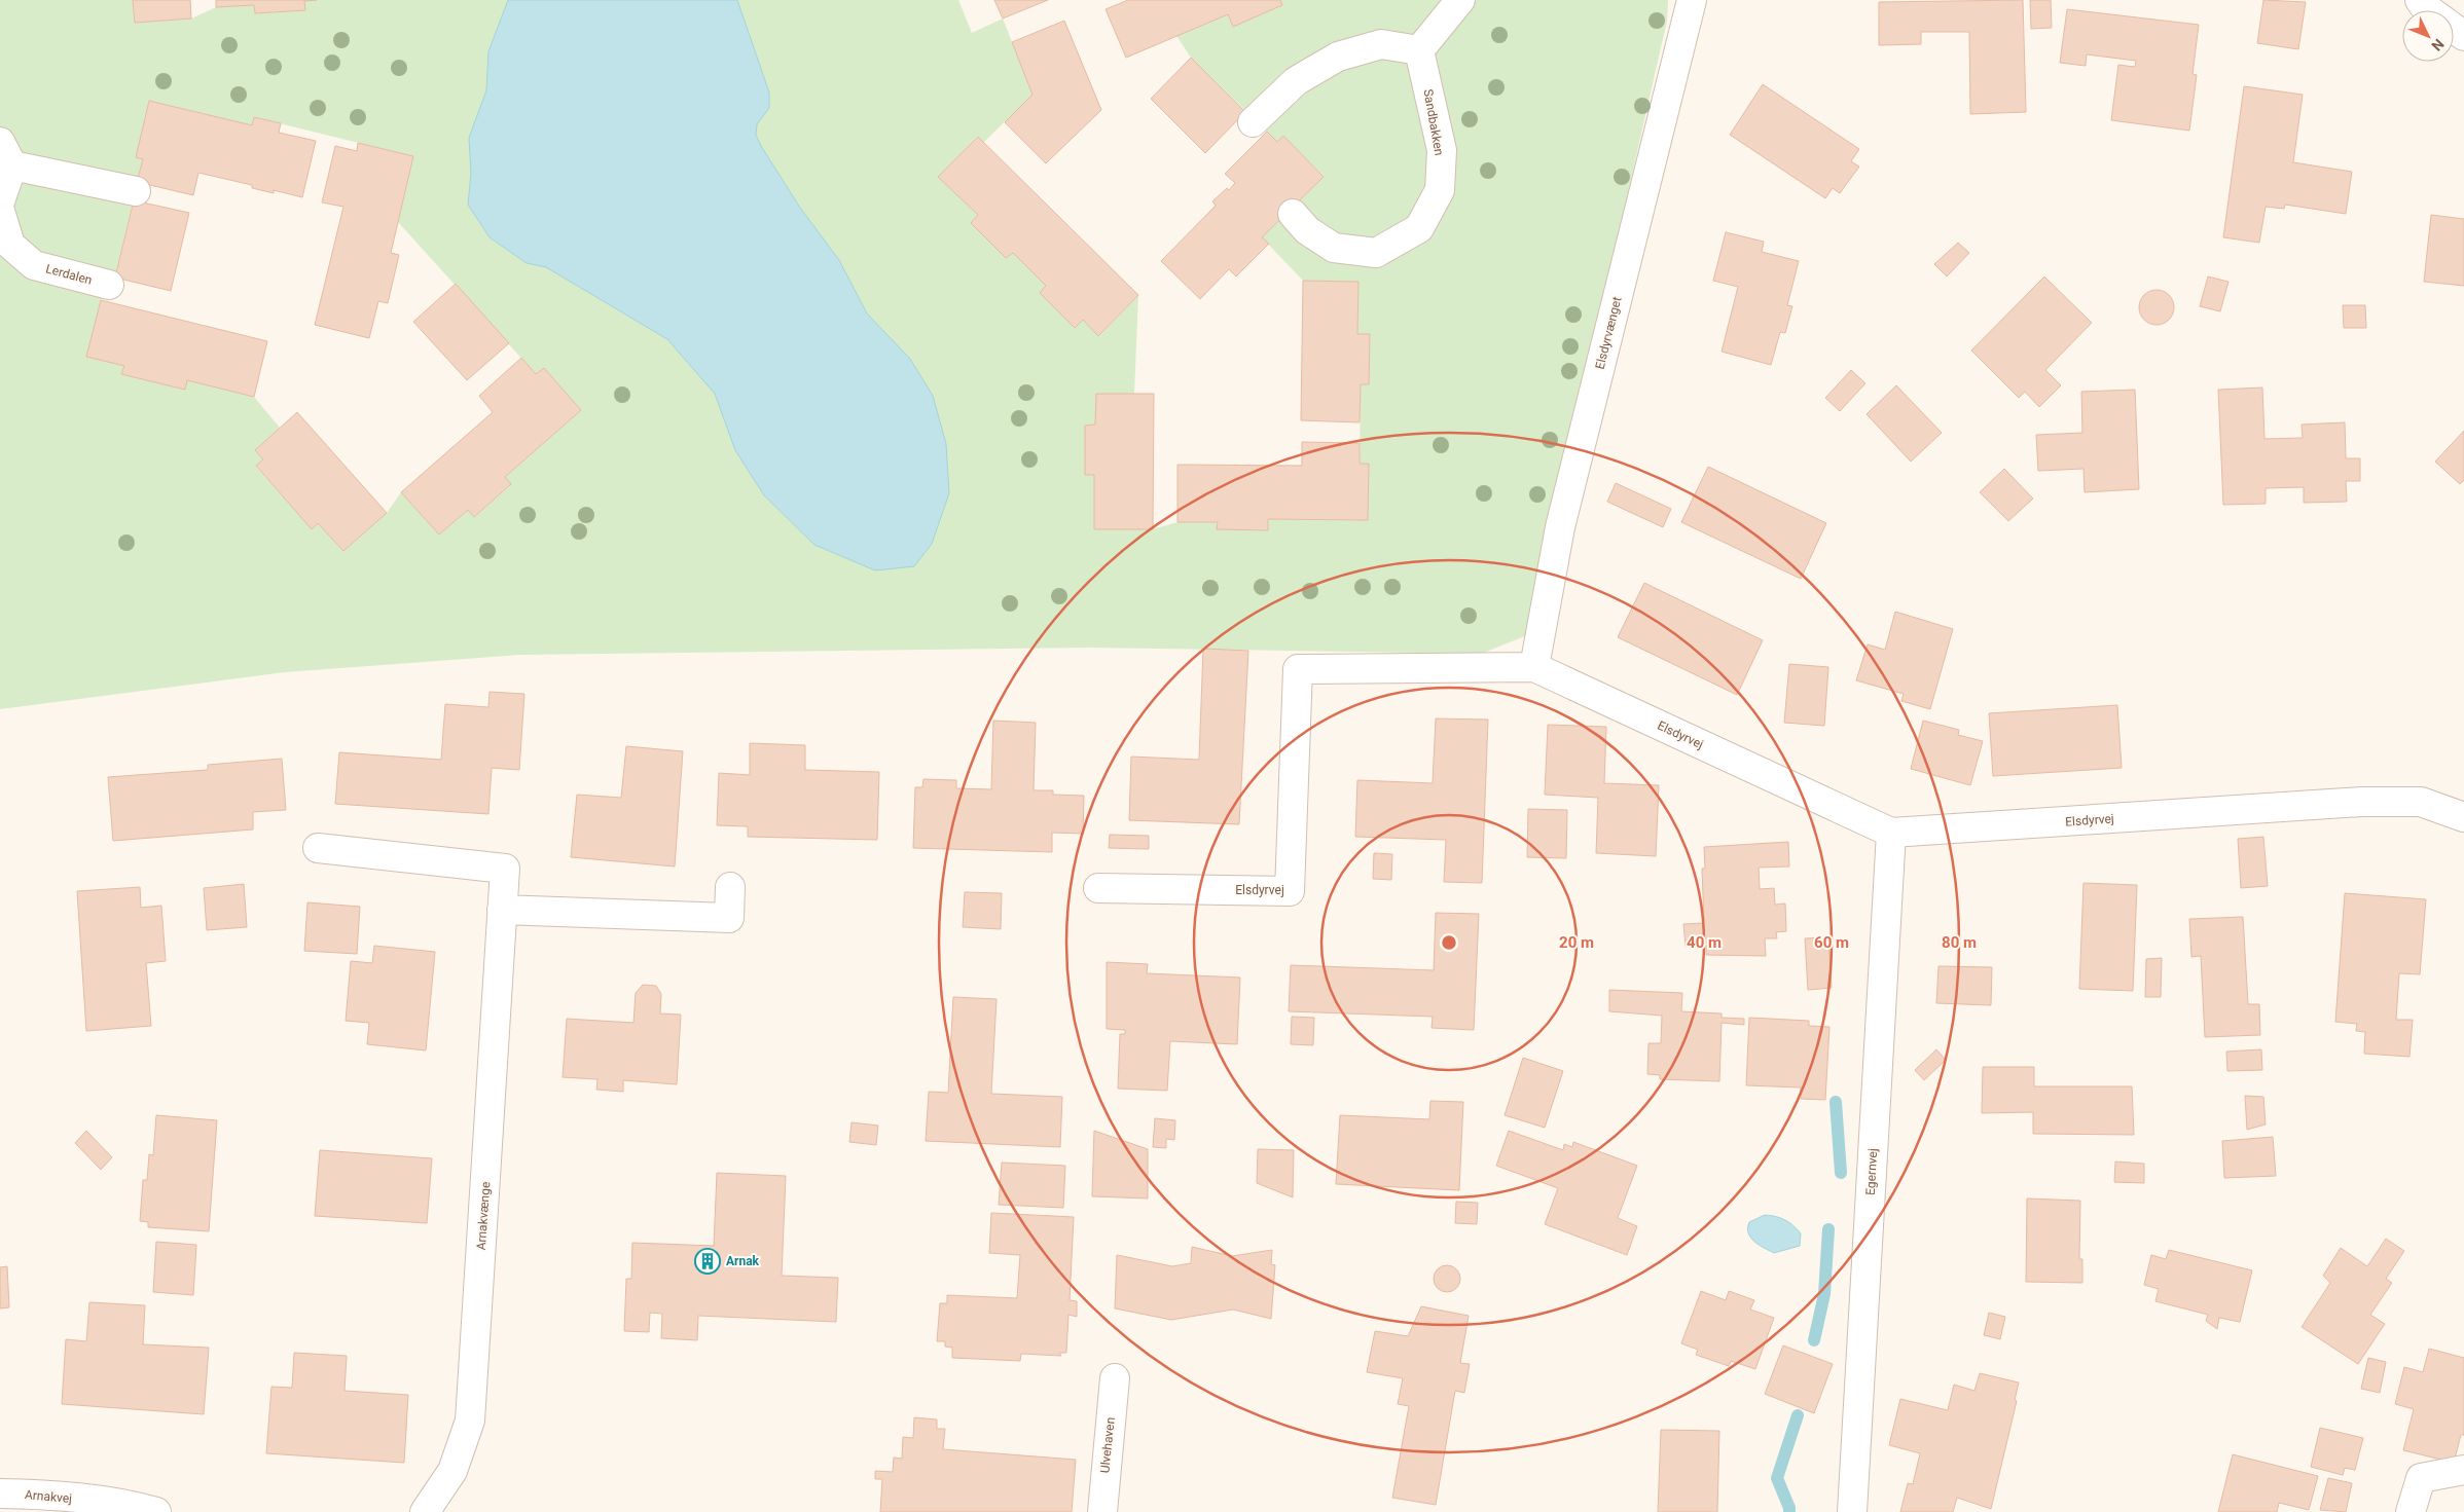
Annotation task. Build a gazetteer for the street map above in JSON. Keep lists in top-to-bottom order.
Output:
{
  "streets": {
    "street": [
      "Sandbakken",
      "Lerdalen",
      "Elsdyrvænget",
      "Elsdyrvej",
      "Egernvej",
      "Arnakvænge",
      "Ulvehaven",
      "Arnakvej"
    ]
  },
  "crossings": [
    ["Elsdyrvænget", "Elsdyrvej"],
    ["Elsdyrvej", "Egernvej"]
  ],
  "places": {
    "building": ["Arnak"]
  },
  "north": "bottom right",
  "rings": [
    "20 m",
    "40 m",
    "60 m",
    "80 m"
  ]
}
